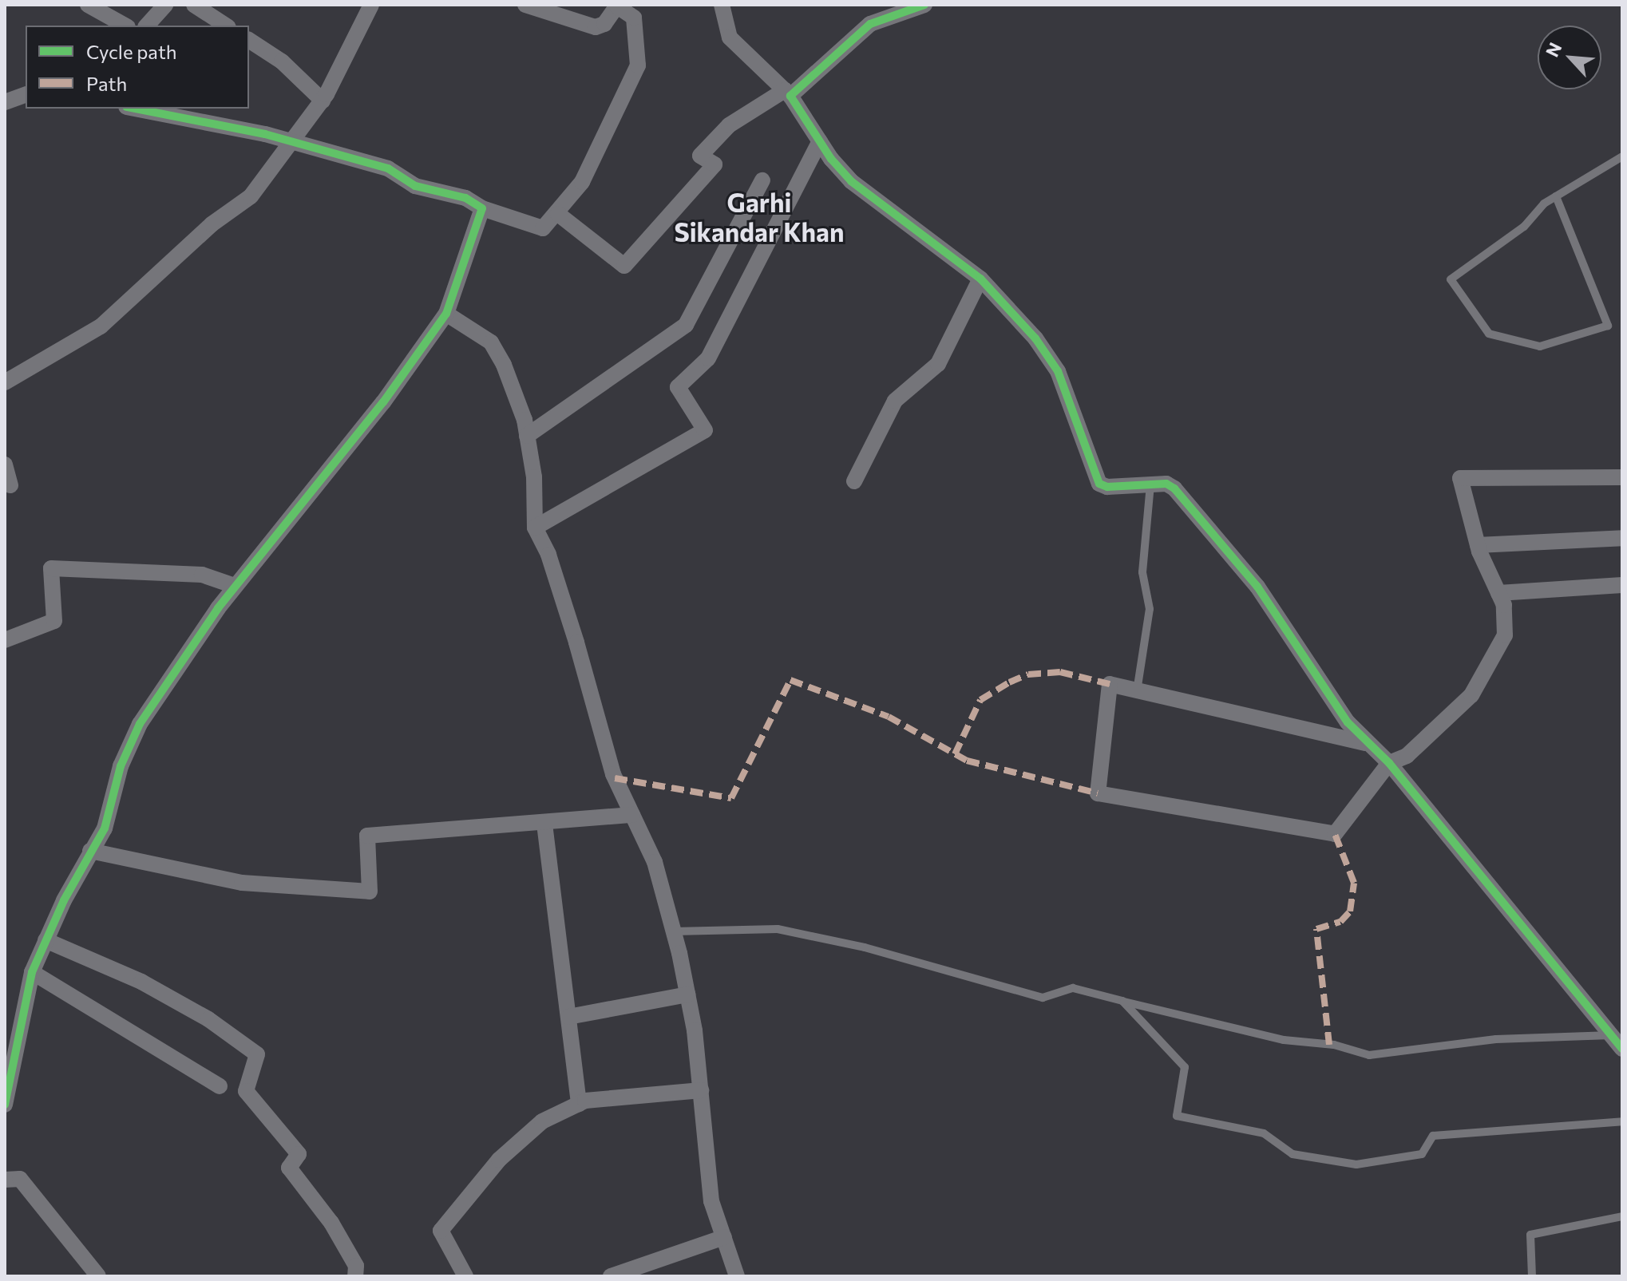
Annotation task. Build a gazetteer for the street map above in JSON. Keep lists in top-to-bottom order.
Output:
{
  "districts": ["Garhi Sikandar Khan"],
  "legend": ["Cycle path", "Path"],
  "north": "top left"
}
